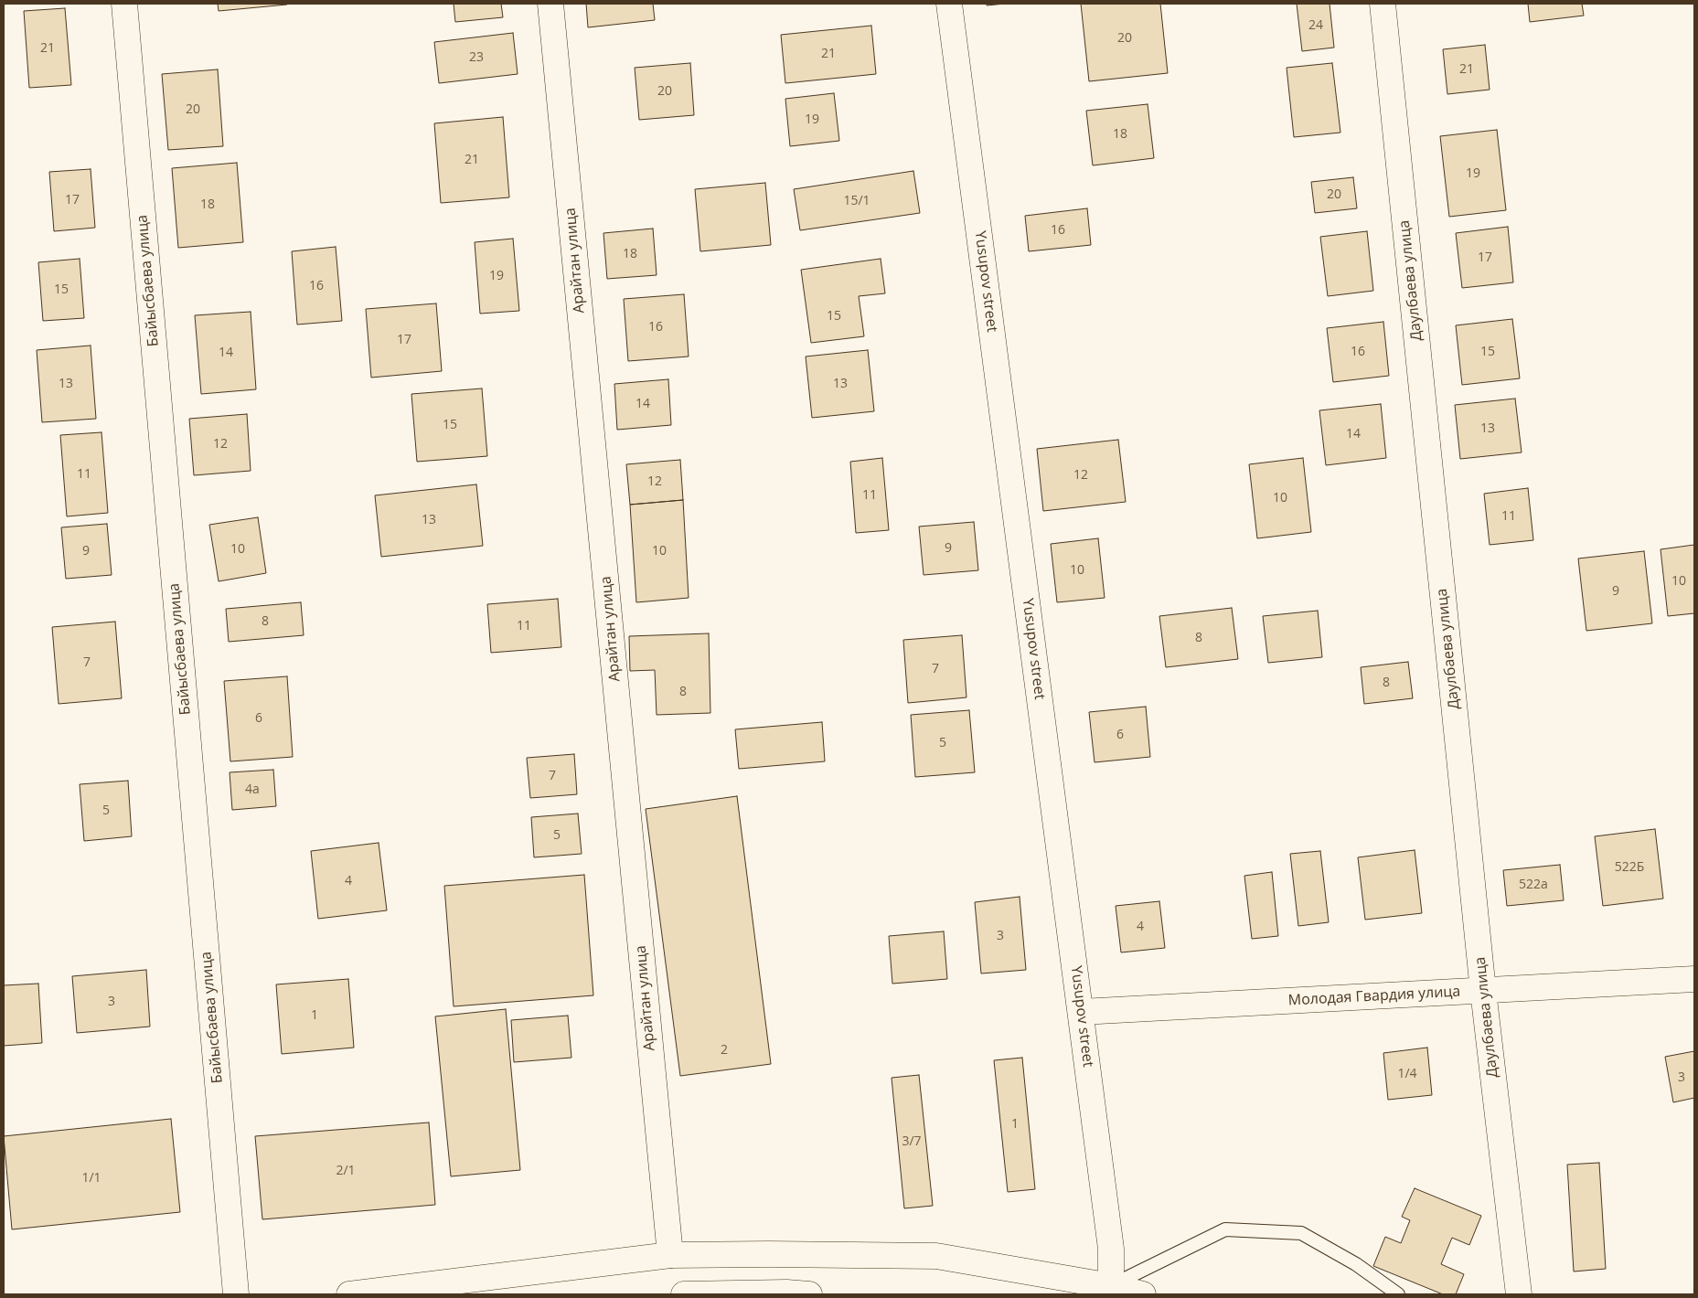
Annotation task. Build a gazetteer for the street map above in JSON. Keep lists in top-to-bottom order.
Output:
{
  "streets": {
    "main road": [
      "Арайтан улица",
      "Байысбаева улица",
      "Даулбаева улица",
      "Yusupov street",
      "Молодая Гвардия улица"
    ]
  },
  "crossings": [
    ["Даулбаева улица", "Молодая Гвардия улица"],
    ["Yusupov street", "Молодая Гвардия улица"]
  ],
  "house_numbers": [
    "24",
    "20",
    "21",
    "21",
    "23",
    "21",
    "20",
    "20",
    "19",
    "18",
    "21",
    "19",
    "20",
    "17",
    "15/1",
    "18",
    "16",
    "18",
    "17",
    "19",
    "16",
    "15",
    "15",
    "16",
    "17",
    "16",
    "15",
    "14",
    "13",
    "13",
    "14",
    "15",
    "13",
    "14",
    "12",
    "11",
    "12",
    "12",
    "11",
    "10",
    "11",
    "13",
    "9",
    "10",
    "9",
    "10",
    "10",
    "10",
    "9",
    "8",
    "11",
    "8",
    "7",
    "7",
    "8",
    "8",
    "6",
    "6",
    "5",
    "7",
    "4а",
    "5",
    "5",
    "522Б",
    "4",
    "522а",
    "4",
    "3",
    "3",
    "1",
    "2",
    "1/4",
    "3",
    "1",
    "3/7",
    "2/1",
    "1/1"
  ]
}
